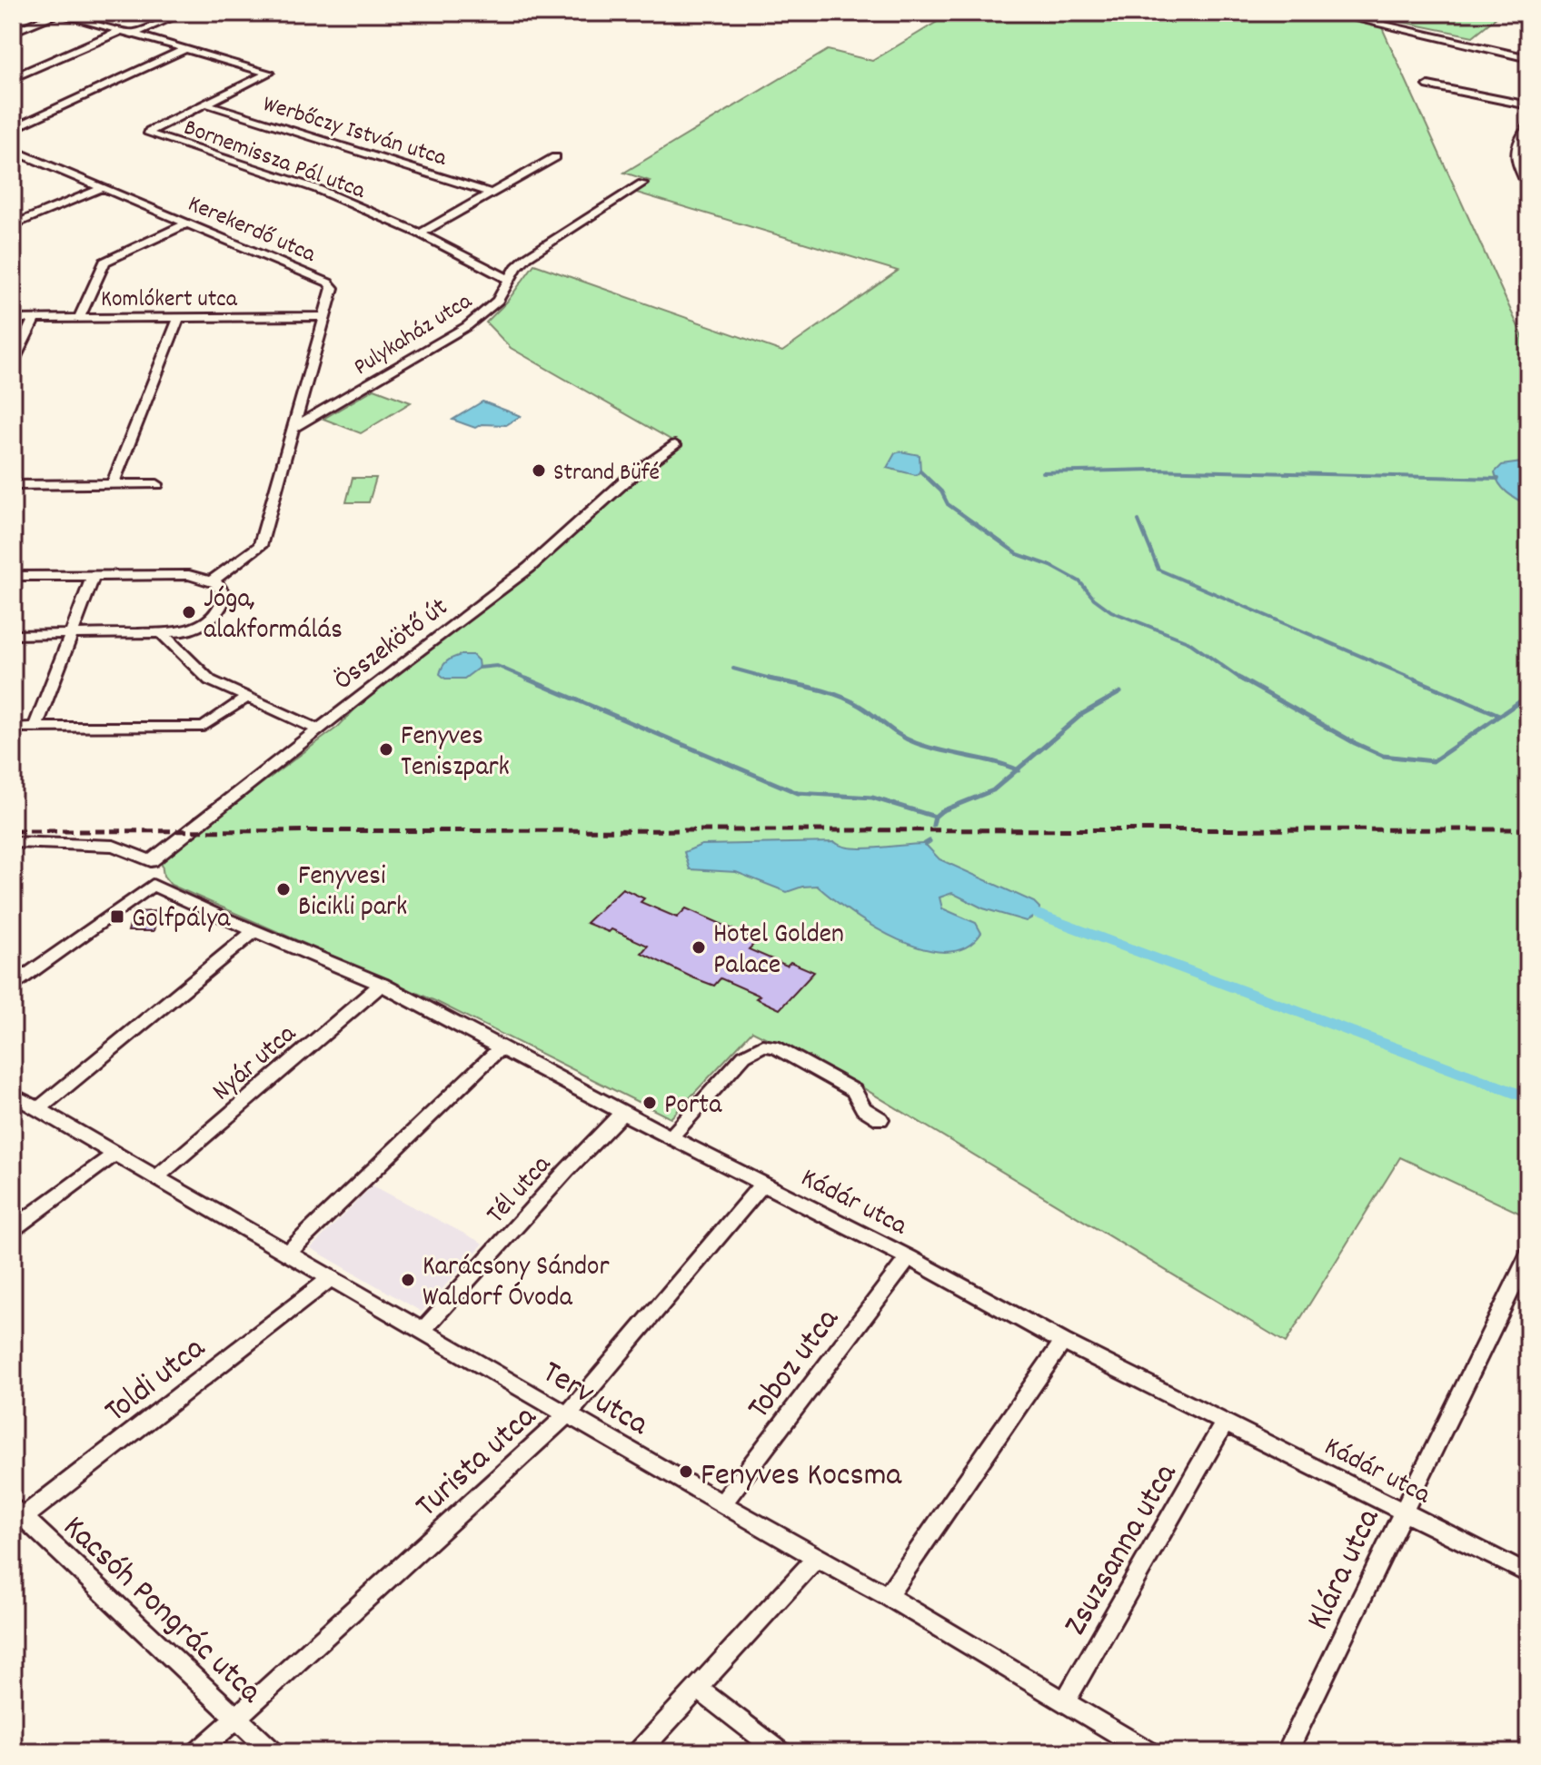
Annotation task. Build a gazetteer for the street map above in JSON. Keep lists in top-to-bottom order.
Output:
{
  "streets": {
    "street": [
      "Werbőczy István utca",
      "Bornemissza Pál utca",
      "Kerekerdő utca",
      "Komlókert utca",
      "Pulykaház utca",
      "Összekötő út",
      "Nyár utca",
      "Tél utca",
      "Kádár utca",
      "Toboz utca",
      "Toldi utca",
      "Terv utca",
      "Turista utca",
      "Zsuzsanna utca",
      "Klára utca",
      "Kacsóh Pongrác utca"
    ]
  },
  "crossings": [
    ["Werbőczy István utca", "Bornemissza Pál utca"],
    ["Bornemissza Pál utca", "Pulykaház utca"],
    ["Kerekerdő utca", "Komlókert utca"],
    ["Kerekerdő utca", "Pulykaház utca"],
    ["Nyár utca", "Kádár utca"],
    ["Nyár utca", "Terv utca"],
    ["Tél utca", "Kádár utca"],
    ["Tél utca", "Terv utca"],
    ["Kádár utca", "Toboz utca"],
    ["Kádár utca", "Turista utca"],
    ["Kádár utca", "Zsuzsanna utca"],
    ["Kádár utca", "Klára utca"],
    ["Toboz utca", "Terv utca"],
    ["Toldi utca", "Terv utca"],
    ["Toldi utca", "Kacsóh Pongrác utca"],
    ["Terv utca", "Turista utca"],
    ["Terv utca", "Zsuzsanna utca"],
    ["Turista utca", "Kacsóh Pongrác utca"]
  ],
  "places": {
    "other": [
      "Strand Büfé",
      "Jóga, alakformálás",
      "Fenyves Teniszpark",
      "Fenyvesi Bicikli park",
      "Hotel Golden Palace",
      "Porta",
      "Karácsony Sándor Waldorf Óvoda",
      "Fenyves Kocsma"
    ],
    "transit": ["Golfpálya"]
  }
}
